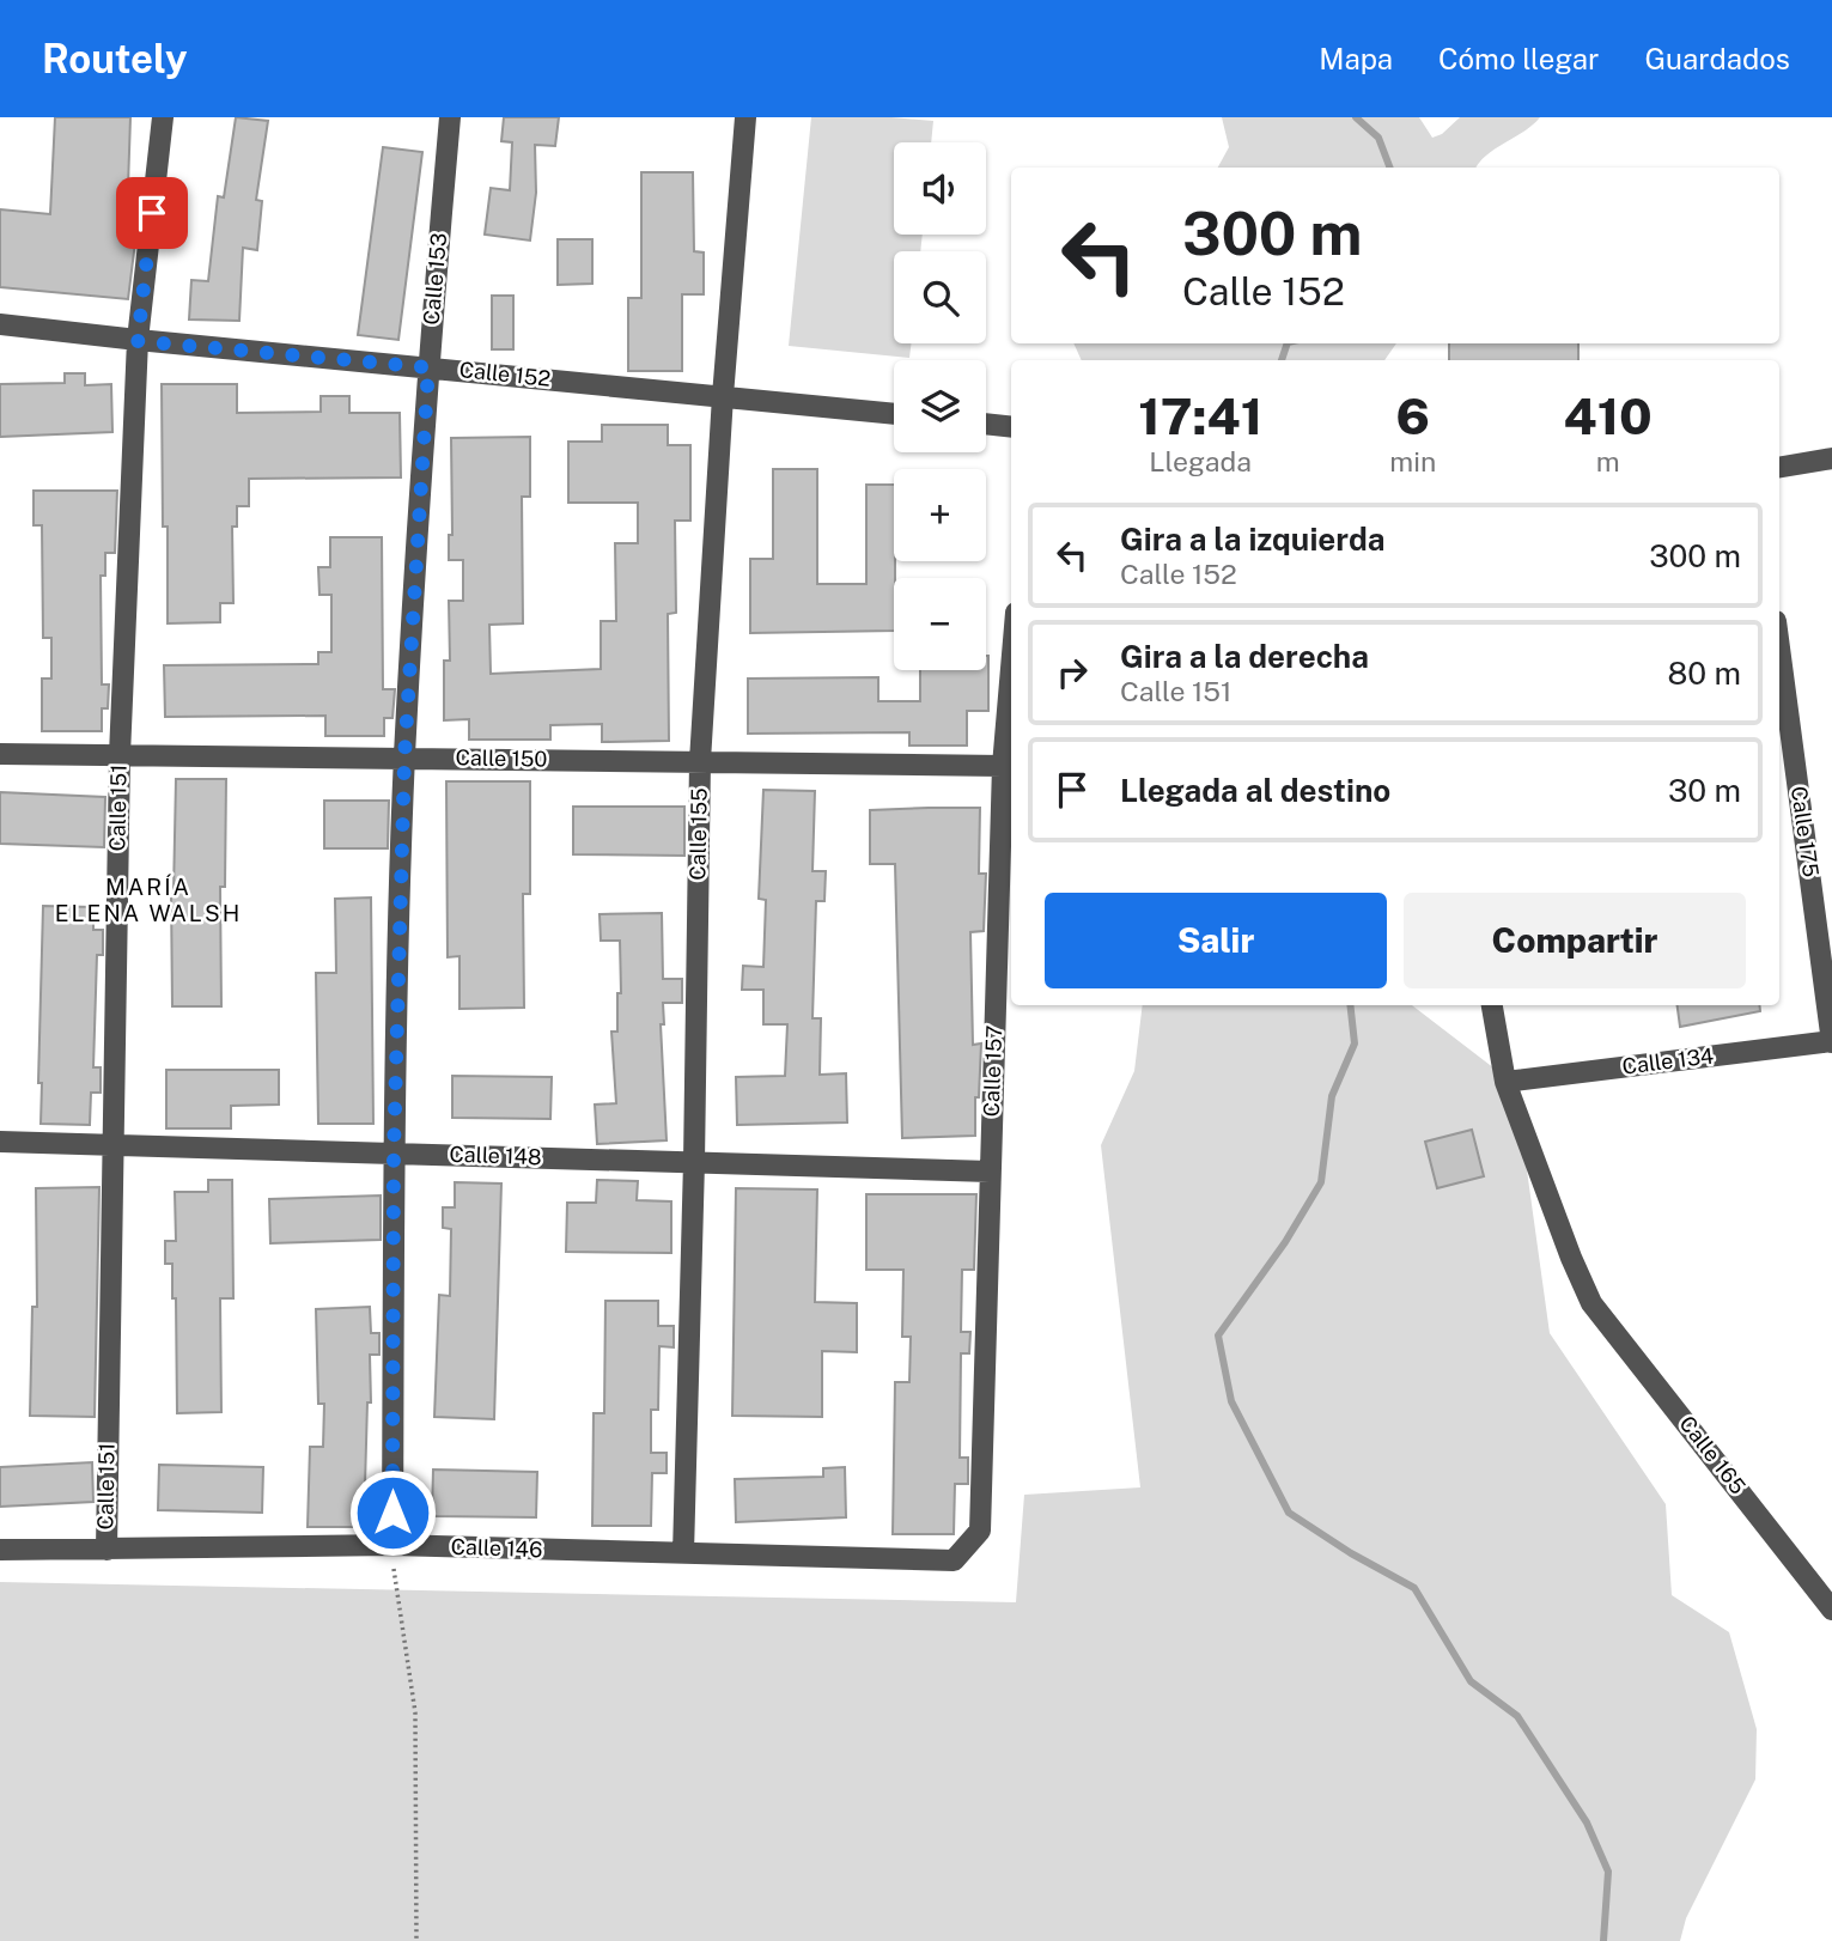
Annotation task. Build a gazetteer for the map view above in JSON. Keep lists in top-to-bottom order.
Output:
{
  "streets": {
    "street": [
      "Calle 153",
      "Calle 152",
      "Calle 150",
      "Calle 151",
      "Calle 175",
      "Calle 155",
      "Calle 134",
      "Calle 157",
      "Calle 148",
      "Calle 165",
      "Calle 146"
    ]
  },
  "crossings": [
    ["Calle 153", "Calle 152"],
    ["Calle 153", "Calle 150"],
    ["Calle 153", "Calle 148"],
    ["Calle 153", "Calle 146"],
    ["Calle 152", "Calle 151"],
    ["Calle 152", "Calle 155"],
    ["Calle 150", "Calle 151"],
    ["Calle 150", "Calle 155"],
    ["Calle 150", "Calle 157"],
    ["Calle 151", "Calle 148"],
    ["Calle 151", "Calle 146"],
    ["Calle 175", "Calle 134"],
    ["Calle 155", "Calle 148"],
    ["Calle 155", "Calle 146"],
    ["Calle 134", "Calle 165"],
    ["Calle 157", "Calle 148"],
    ["Calle 157", "Calle 146"]
  ],
  "districts": ["MARÍA ELENA WALSH"],
  "page": {
    "header": "Routely",
    "nav": ["Mapa", "Cómo llegar", "Guardados"],
    "map_buttons": ["+", "−"],
    "turn": ["300 m", "Calle 152"],
    "eta": [
      "17:41",
      "Llegada",
      "6",
      "min",
      "410",
      "m"
    ],
    "list": [
      {
        "name": "Gira a la izquierda",
        "note": "Calle 152",
        "value": "300 m"
      },
      {
        "name": "Gira a la derecha",
        "note": "Calle 151",
        "value": "80 m"
      },
      {
        "name": "Llegada al destino",
        "value": "30 m"
      }
    ],
    "buttons": ["Salir", "Compartir"]
  }
}
